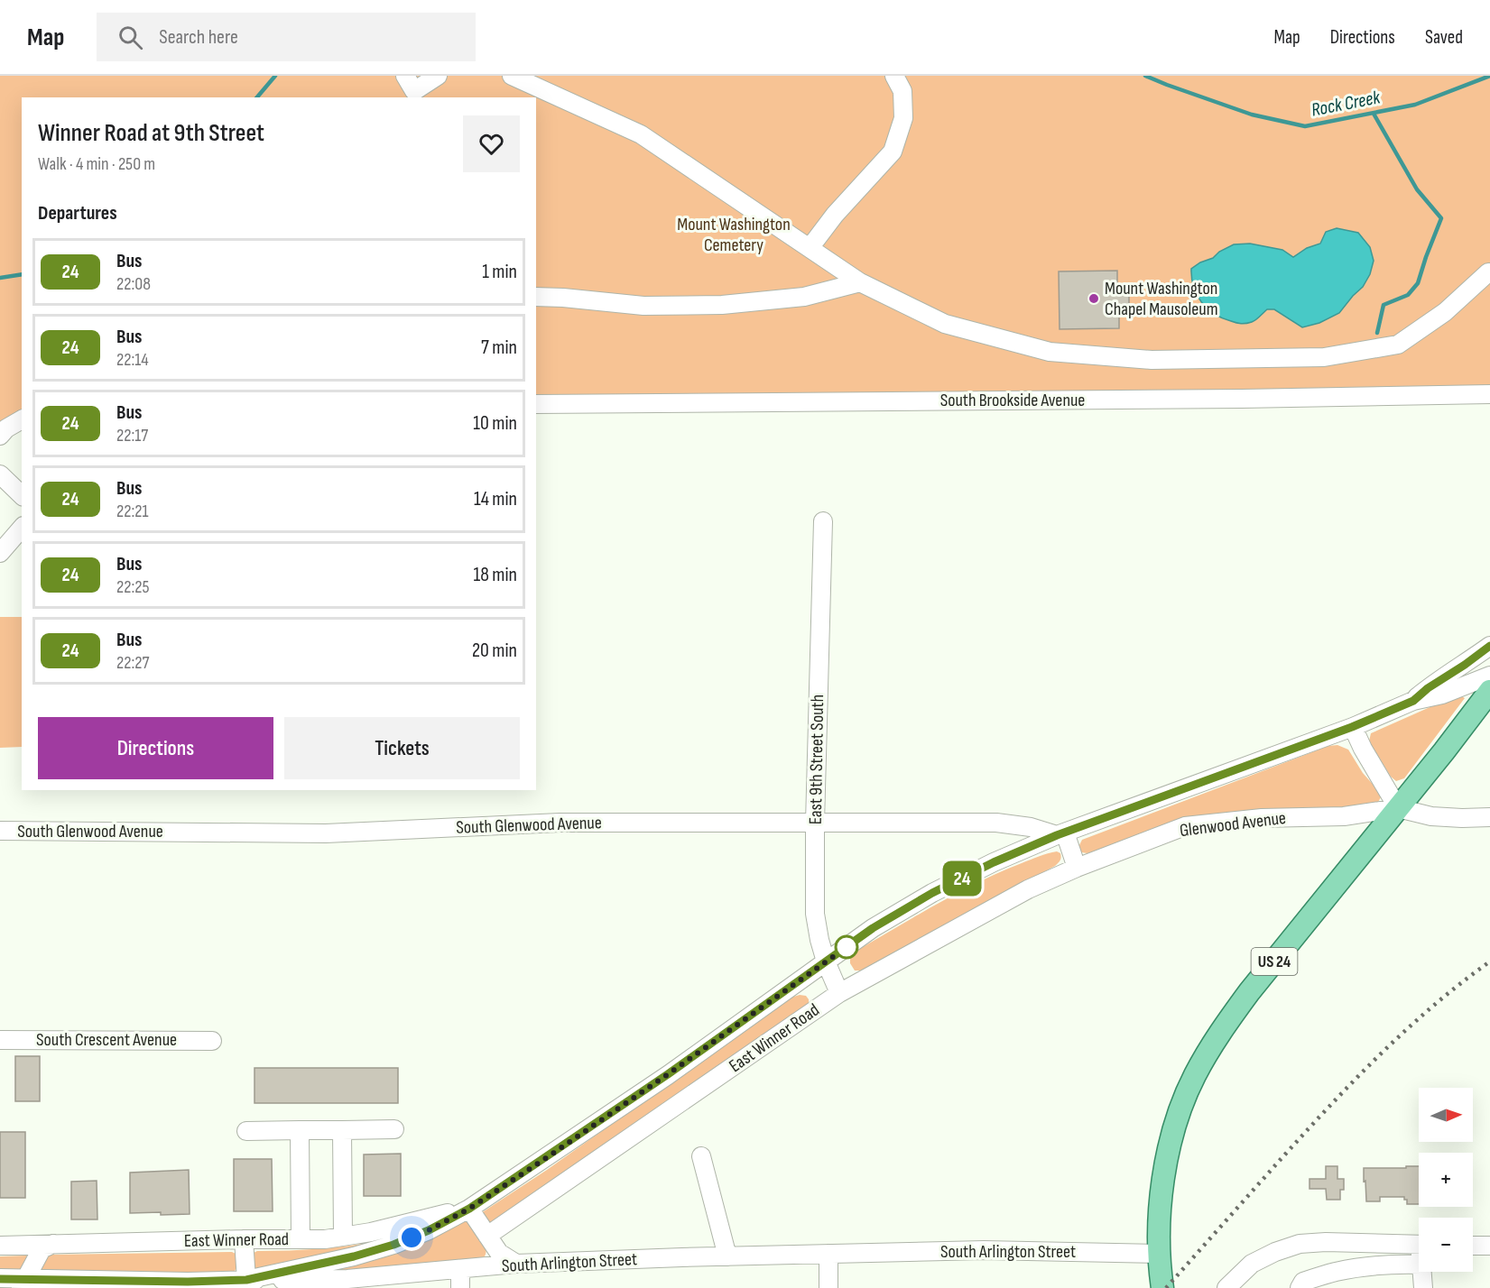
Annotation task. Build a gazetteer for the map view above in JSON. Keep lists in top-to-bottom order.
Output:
{
  "streets": {
    "main road": ["US 24"],
    "street": [
      "South Brookside Avenue",
      "East 9th Street South",
      "Glenwood Avenue",
      "South Glenwood Avenue",
      "East Winner Road",
      "South Crescent Avenue",
      "South Arlington Street"
    ]
  },
  "crossings": [
    ["East 9th Street South", "South Glenwood Avenue"],
    ["East 9th Street South", "East Winner Road"],
    ["Glenwood Avenue", "US 24"],
    ["Glenwood Avenue", "East Winner Road"],
    ["South Glenwood Avenue", "East Winner Road"],
    ["US 24", "South Arlington Street"],
    ["East Winner Road", "South Arlington Street"]
  ],
  "water": ["Rock Creek"],
  "parks": ["Mount Washington Cemetery"],
  "places": ["Mount Washington Chapel Mausoleum"],
  "lines": ["bus line 24"],
  "north": "right",
  "page": {
    "header": "Map",
    "search": "Search here",
    "nav": ["Map", "Directions", "Saved"],
    "on_map": "24",
    "heading": [
      ["Winner Road at 9th Street", "Walk · 4 min · 250 m"],
      "Departures"
    ],
    "list": [
      {
        "mark": "24",
        "name": "Bus",
        "note": "22:08",
        "value": "1 min"
      },
      {
        "mark": "24",
        "name": "Bus",
        "note": "22:14",
        "value": "7 min"
      },
      {
        "mark": "24",
        "name": "Bus",
        "note": "22:17",
        "value": "10 min"
      },
      {
        "mark": "24",
        "name": "Bus",
        "note": "22:21",
        "value": "14 min"
      },
      {
        "mark": "24",
        "name": "Bus",
        "note": "22:25",
        "value": "18 min"
      },
      {
        "mark": "24",
        "name": "Bus",
        "note": "22:27",
        "value": "20 min"
      }
    ],
    "buttons": ["Directions", "Tickets"],
    "map_buttons": ["+", "−"]
  }
}
